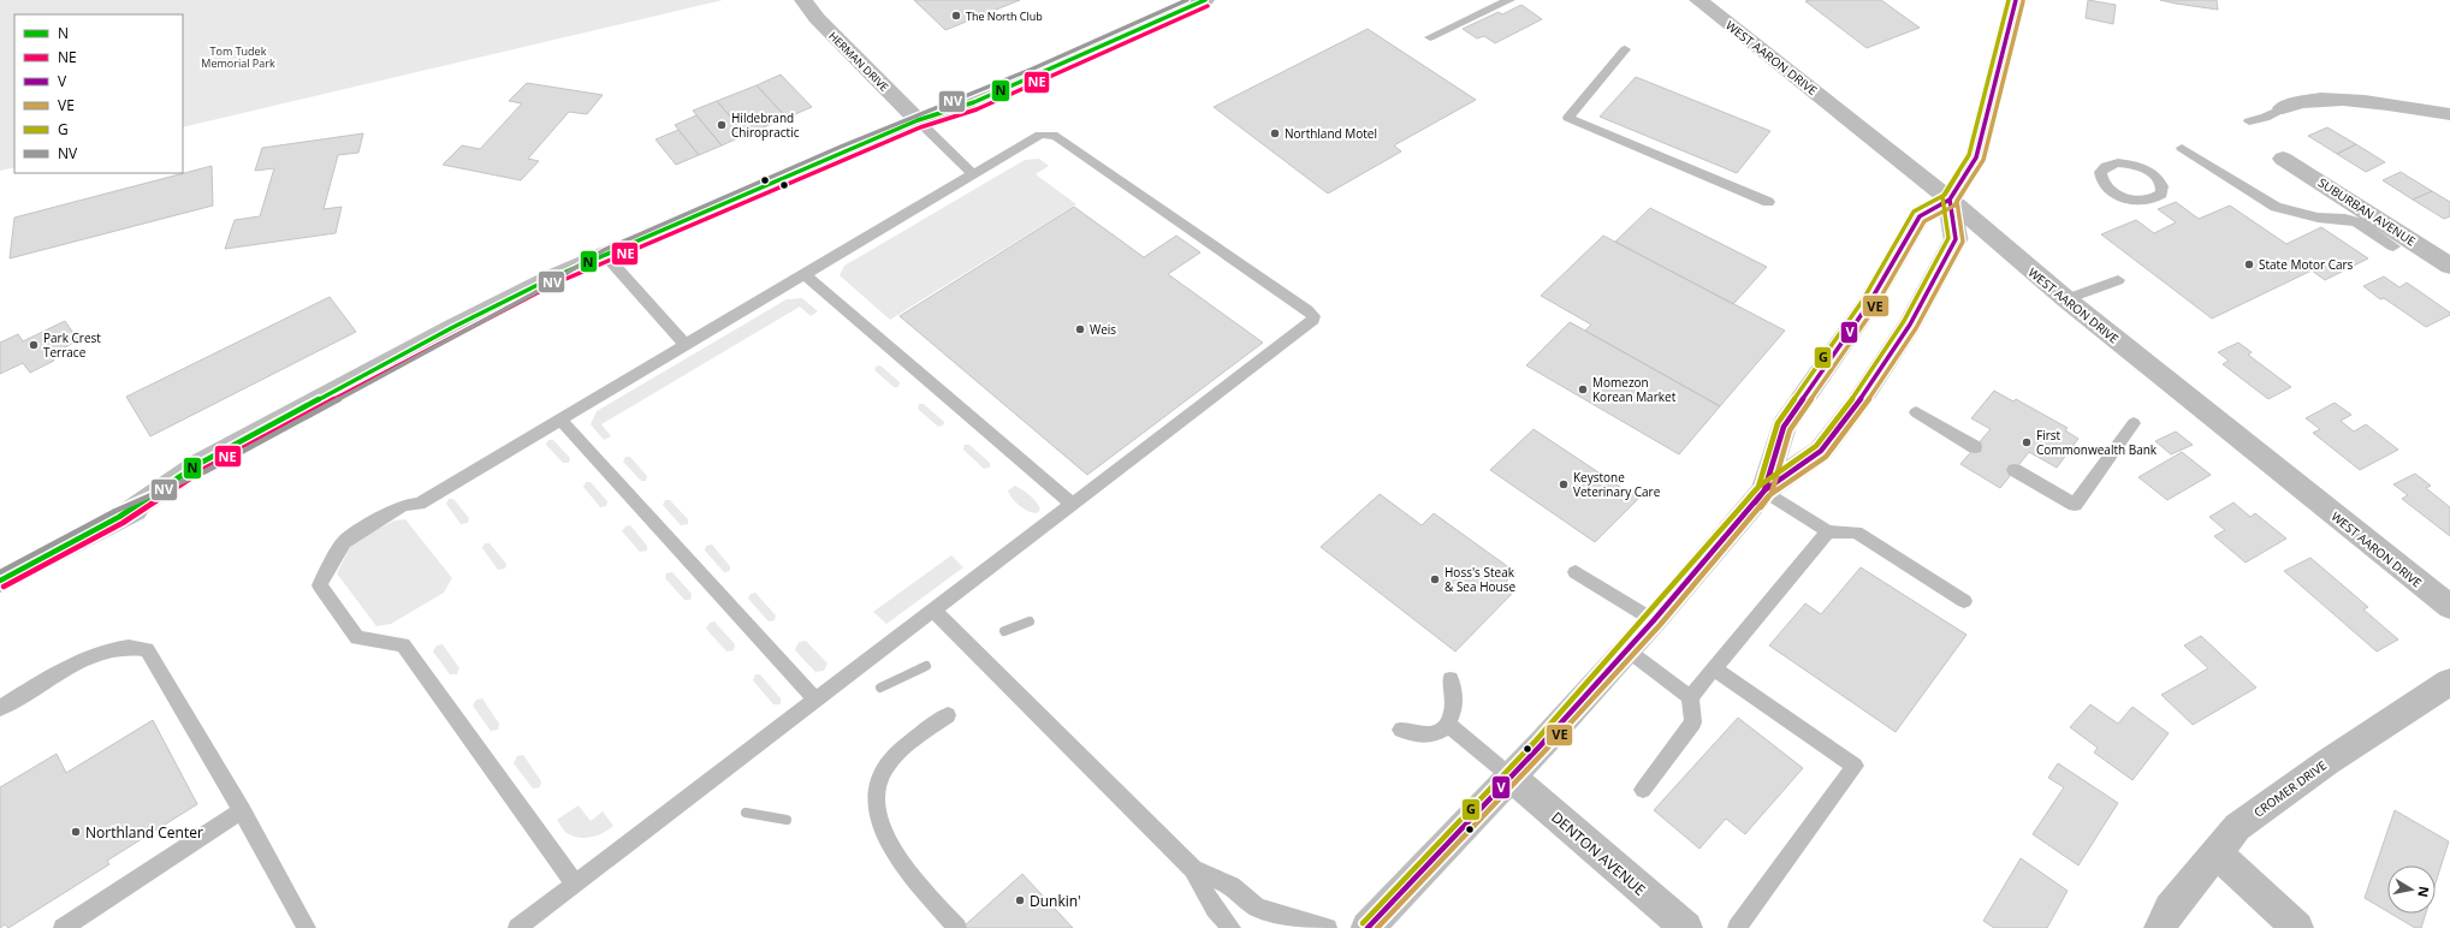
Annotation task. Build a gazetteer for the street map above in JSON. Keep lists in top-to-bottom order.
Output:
{
  "streets": {
    "street": [
      "WEST AARON DRIVE",
      "HERMAN DRIVE",
      "SUBURBAN AVENUE",
      "CROMER DRIVE",
      "DENTON AVENUE"
    ]
  },
  "parks": ["Tom Tudek Memorial Park"],
  "places": [
    "The North Club",
    "Hildebrand Chiropractic",
    "Northland Motel",
    "State Motor Cars",
    "Weis",
    "Park Crest Terrace",
    "Momezon Korean Market",
    "First Commonwealth Bank",
    "Keystone Veterinary Care",
    "Hoss's Steak & Sea House",
    "Northland Center",
    "Dunkin'"
  ],
  "lines": [
    "transit line N",
    "transit line V",
    "transit line G",
    "transit line NV",
    "transit line VE",
    "transit line NE"
  ],
  "legend": [
    "N",
    "NE",
    "V",
    "VE",
    "G",
    "NV"
  ],
  "north": "right"
}
